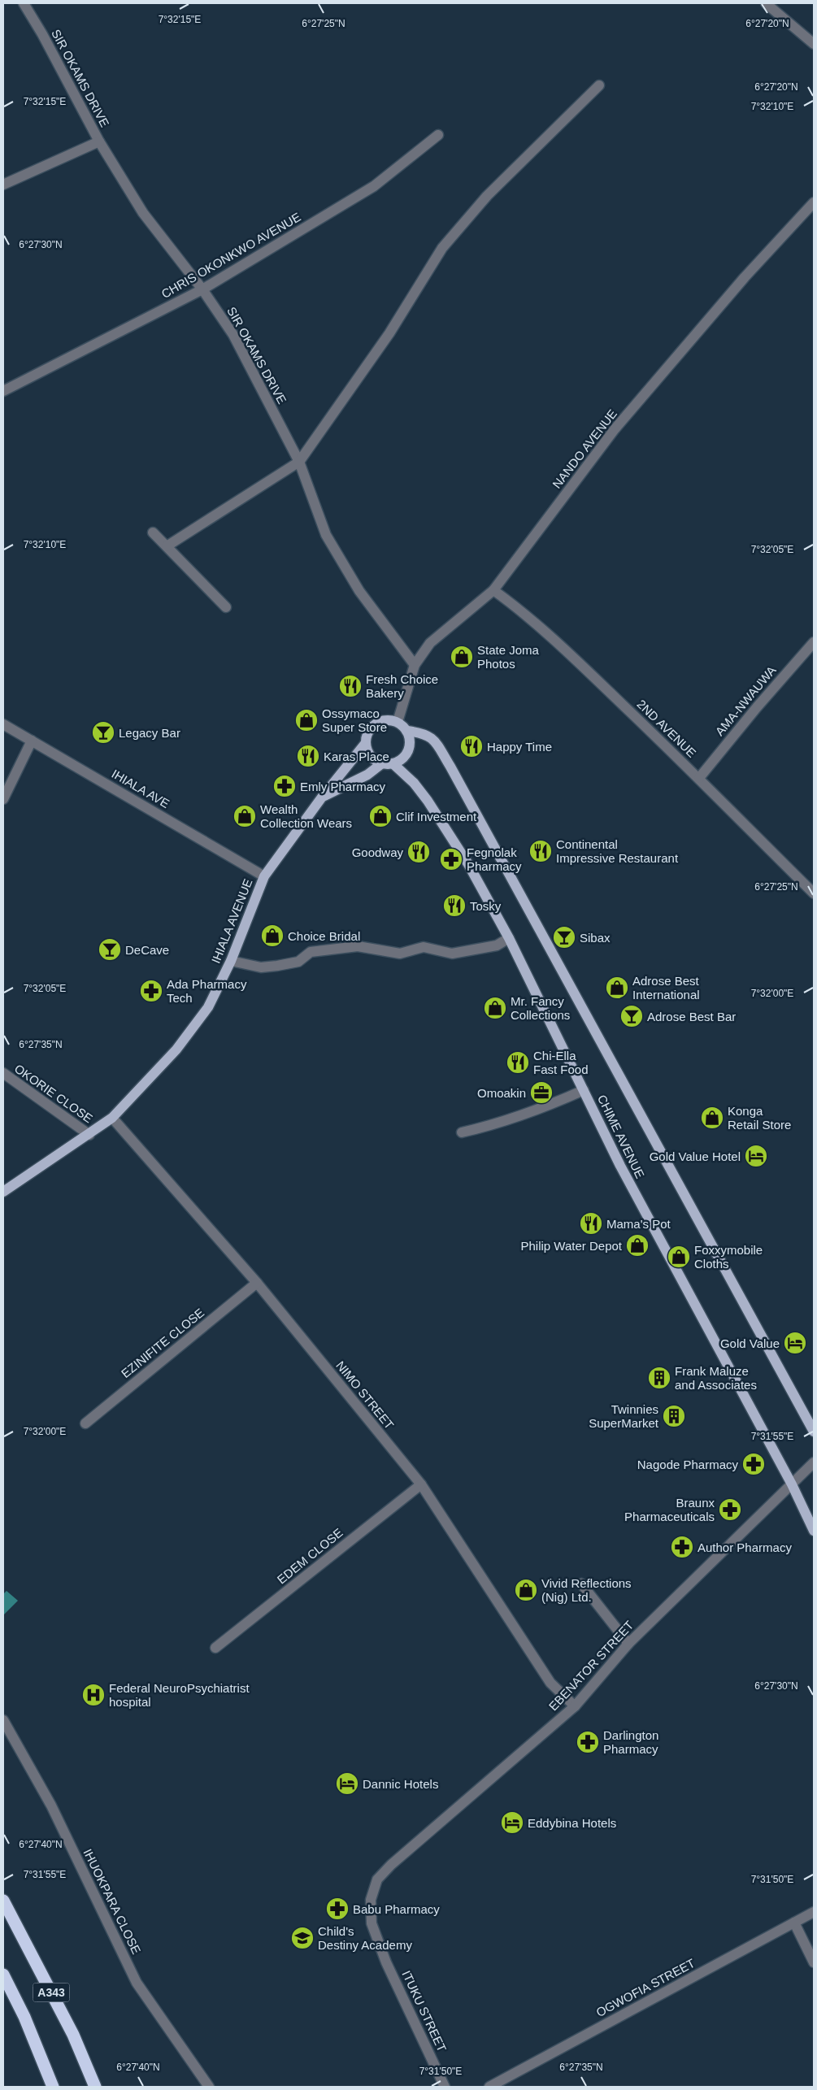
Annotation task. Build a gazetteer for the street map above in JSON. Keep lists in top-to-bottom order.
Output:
{
  "streets": {
    "highway": ["A343"],
    "main road": ["IHIALA AVENUE", "CHIME AVENUE"],
    "street": [
      "SIR OKAMS DRIVE",
      "CHRIS OKONKWO AVENUE",
      "NANDO AVENUE",
      "AMA-NWAUWA",
      "2ND AVENUE",
      "IHIALA AVE",
      "OKORIE CLOSE",
      "EZINIFITE CLOSE",
      "NIMO STREET",
      "EDEM CLOSE",
      "EBENATOR STREET",
      "IHUOKPARA CLOSE",
      "OGWOFIA STREET",
      "ITUKU STREET"
    ]
  },
  "crossings": [
    ["SIR OKAMS DRIVE", "CHRIS OKONKWO AVENUE"],
    ["SIR OKAMS DRIVE", "NANDO AVENUE"],
    ["NANDO AVENUE", "2ND AVENUE"],
    ["NANDO AVENUE", "IHIALA AVENUE"],
    ["NANDO AVENUE", "CHIME AVENUE"],
    ["AMA-NWAUWA", "2ND AVENUE"],
    ["IHIALA AVE", "IHIALA AVENUE"],
    ["IHIALA AVENUE", "OKORIE CLOSE"],
    ["IHIALA AVENUE", "CHIME AVENUE"],
    ["IHIALA AVENUE", "NIMO STREET"],
    ["CHIME AVENUE", "EBENATOR STREET"],
    ["EZINIFITE CLOSE", "NIMO STREET"],
    ["NIMO STREET", "EDEM CLOSE"],
    ["NIMO STREET", "EBENATOR STREET"],
    ["EBENATOR STREET", "ITUKU STREET"]
  ],
  "places": {
    "shop": [
      "State Joma Photos",
      "Ossymaco Super Store",
      "Wealth Collection Wears",
      "Clif Investment",
      "Choice Bridal",
      "Adrose Best International",
      "Mr. Fancy Collections",
      "Konga Retail Store",
      "Philip Water Depot",
      "Foxxymobile Cloths",
      "Vivid Reflections (Nig) Ltd."
    ],
    "restaurant": [
      "Fresh Choice Bakery",
      "Happy Time",
      "Karas Place",
      "Continental Impressive Restaurant",
      "Goodway",
      "Tosky",
      "Chi-Ella Fast Food",
      "Mama's Pot"
    ],
    "bar": [
      "Legacy Bar",
      "Sibax",
      "DeCave",
      "Adrose Best Bar"
    ],
    "pharmacy": [
      "Emly Pharmacy",
      "Fegnolak Pharmacy",
      "Ada Pharmacy Tech",
      "Nagode Pharmacy",
      "Braunx Pharmaceuticals",
      "Author Pharmacy",
      "Darlington Pharmacy",
      "Babu Pharmacy"
    ],
    "office": ["Omoakin"],
    "hotel": [
      "Gold Value Hotel",
      "Gold Value",
      "Dannic Hotels",
      "Eddybina Hotels"
    ],
    "building": ["Frank Maluze and Associates", "Twinnies SuperMarket"],
    "hospital": ["Federal NeuroPsychiatrist hospital"],
    "school or university": ["Child's Destiny Academy"]
  },
  "coordinates": [
    "7°32'15\"E",
    "6°27'25\"N",
    "6°27'20\"N",
    "7°32'10\"E",
    "6°27'30\"N",
    "7°32'05\"E",
    "7°32'00\"E",
    "6°27'35\"N",
    "7°31'55\"E",
    "6°27'40\"N",
    "7°31'50\"E"
  ]
}
